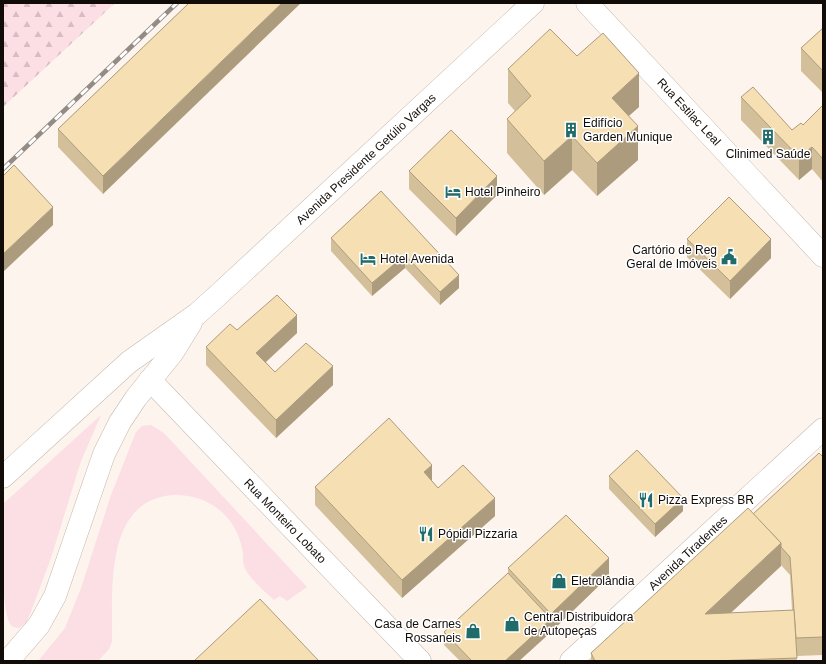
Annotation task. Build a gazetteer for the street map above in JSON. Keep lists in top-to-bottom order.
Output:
{
  "streets": {
    "main road": [
      "Rua Estilac Leal",
      "Avenida Presidente Getúlio Vargas",
      "Rua Monteiro Lobato",
      "Avenida Tiradentes"
    ]
  },
  "crossings": [
    ["Avenida Presidente Getúlio Vargas", "Rua Monteiro Lobato"]
  ],
  "places": {
    "building": ["Edifício Garden Munique", "Clinimed Saúde"],
    "hotel": ["Hotel Pinheiro", "Hotel Avenida"],
    "public building": ["Cartório de Reg Geral de Imóveis"],
    "restaurant": ["Pizza Express BR", "Pópidi Pizzaria"],
    "shop": ["Eletrolândia", "Central Distribuidora de Autopeças", "Casa de Carnes Rossaneis"]
  }
}
